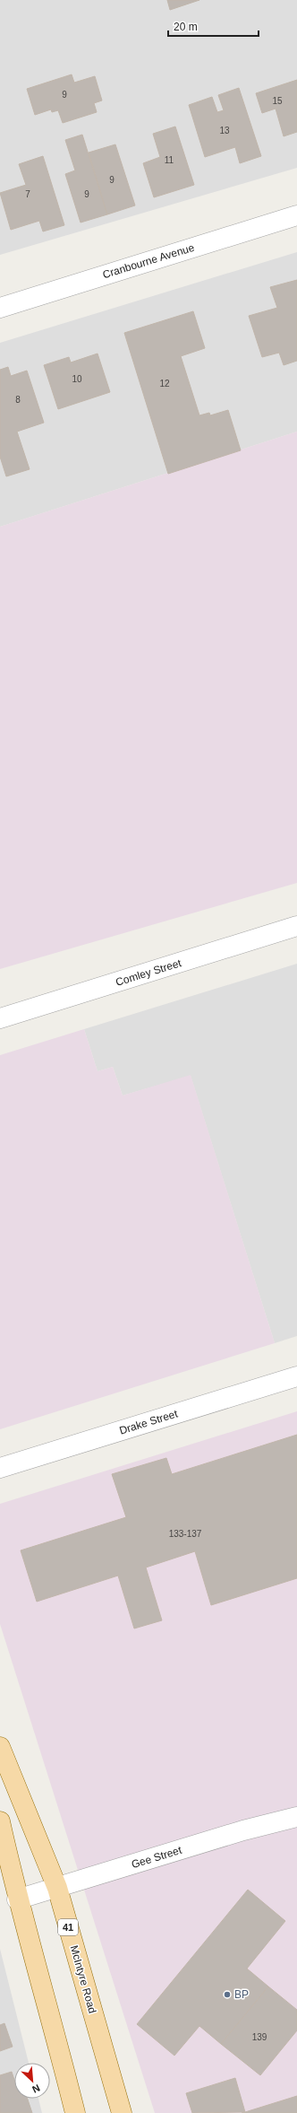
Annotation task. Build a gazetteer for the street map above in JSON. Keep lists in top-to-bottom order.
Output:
{
  "streets": {
    "main road": ["41", "McIntyre Road"],
    "street": [
      "Cranbourne Avenue",
      "Comley Street",
      "Drake Street",
      "Gee Street"
    ]
  },
  "crossings": [
    ["Gee Street", "McIntyre Road"]
  ],
  "places": ["BP"],
  "house_numbers": [
    "9",
    "15",
    "13",
    "11",
    "9",
    "7",
    "9",
    "10",
    "12",
    "8",
    "133-137",
    "139"
  ],
  "scale_bar": "20 m",
  "north": "bottom right"
}
